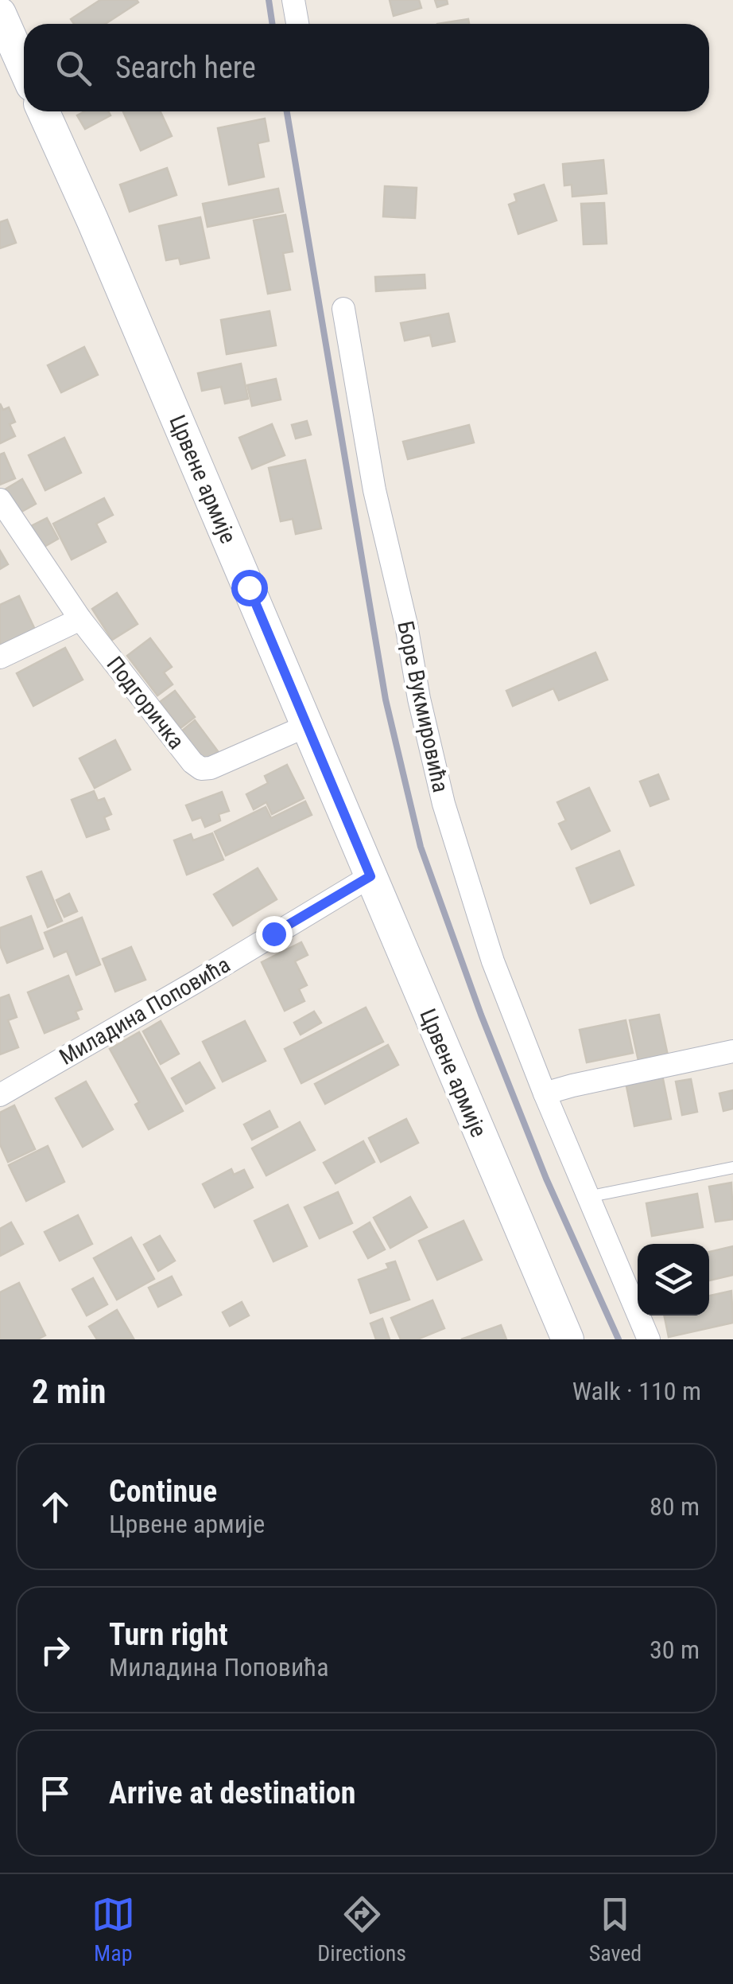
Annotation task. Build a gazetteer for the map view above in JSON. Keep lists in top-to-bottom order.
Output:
{
  "streets": {
    "main road": ["Црвене армије"],
    "street": ["Подгоричка", "Боре Вукмировића", "Миладина Поповића"]
  },
  "crossings": [
    ["Црвене армије", "Подгоричка"],
    ["Црвене армије", "Миладина Поповића"]
  ],
  "page": {
    "search": "Search here",
    "heading": ["2 min", "Walk · 110 m"],
    "list": [
      ["Continue", "Црвене армије", "80 m"],
      ["Turn right", "Миладина Поповића", "30 m"],
      "Arrive at destination"
    ],
    "nav": ["Map", "Directions", "Saved"]
  }
}
